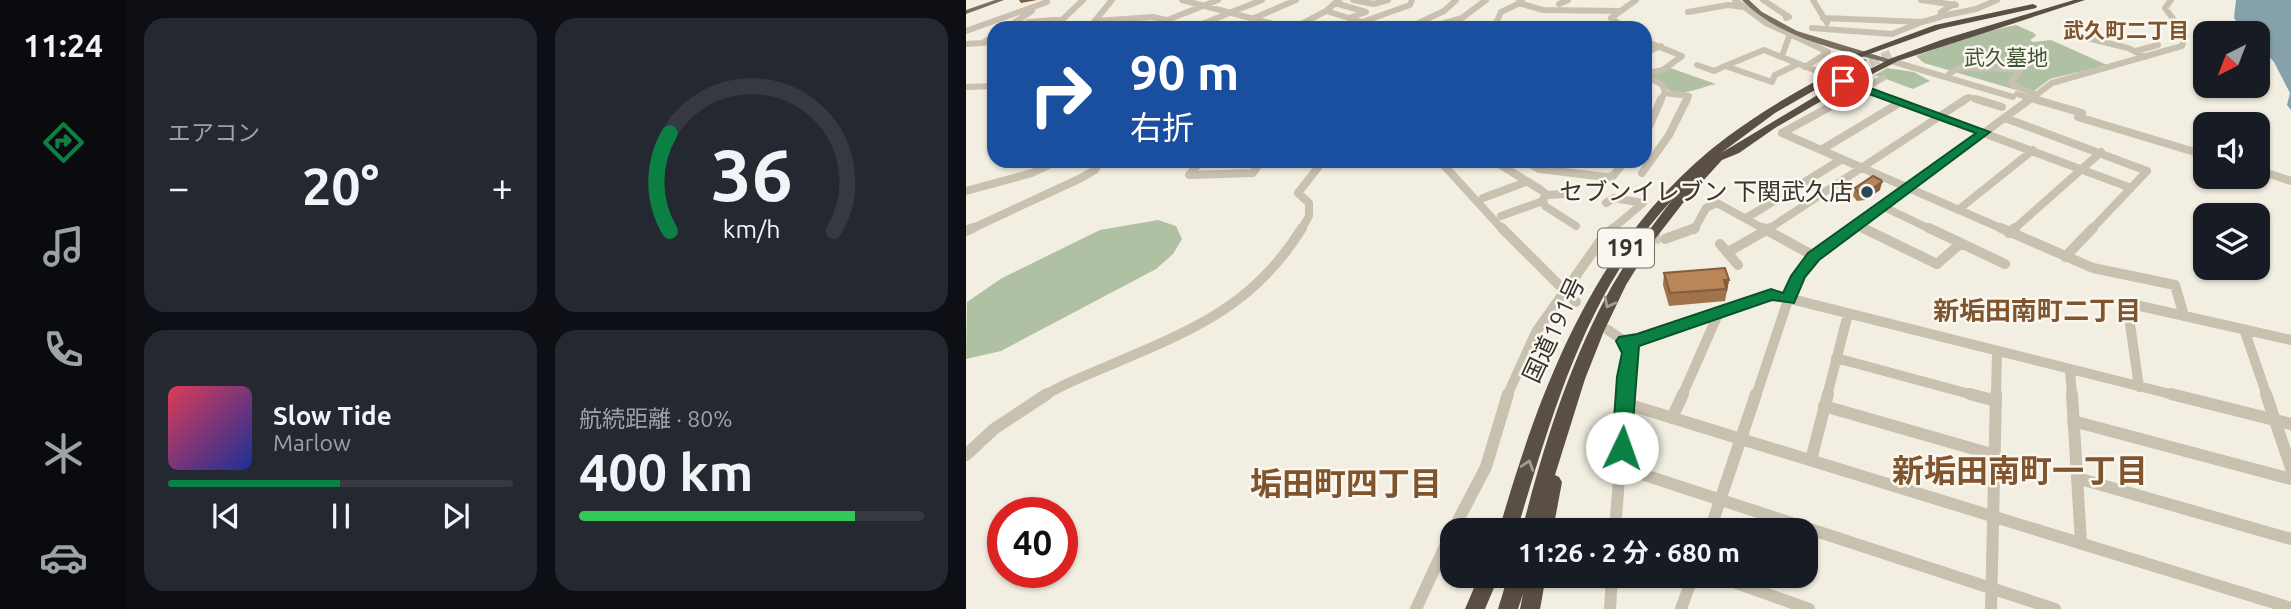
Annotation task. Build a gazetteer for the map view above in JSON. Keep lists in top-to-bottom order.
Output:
{
  "streets": {
    "highway": ["191", "国道191号"]
  },
  "districts": [
    "武久町二丁目",
    "新垢田南町二丁目",
    "新垢田南町一丁目",
    "垢田町四丁目"
  ],
  "parks": ["武久墓地"],
  "places": ["セブンイレブン 下関武久店"],
  "north": "bottom left",
  "page": {
    "tabs": "11:24",
    "tile": [
      "エアコン",
      ["航続距離 · 80%", "400 km"]
    ],
    "turn": ["90 m", "右折"],
    "heat": ["−", "20°", "+"],
    "song": ["Slow Tide", "Marlow"],
    "limit": "40",
    "trip": "11:26 · 2 分 · 680 m",
    "gauge": ["36", "km/h"]
  }
}
